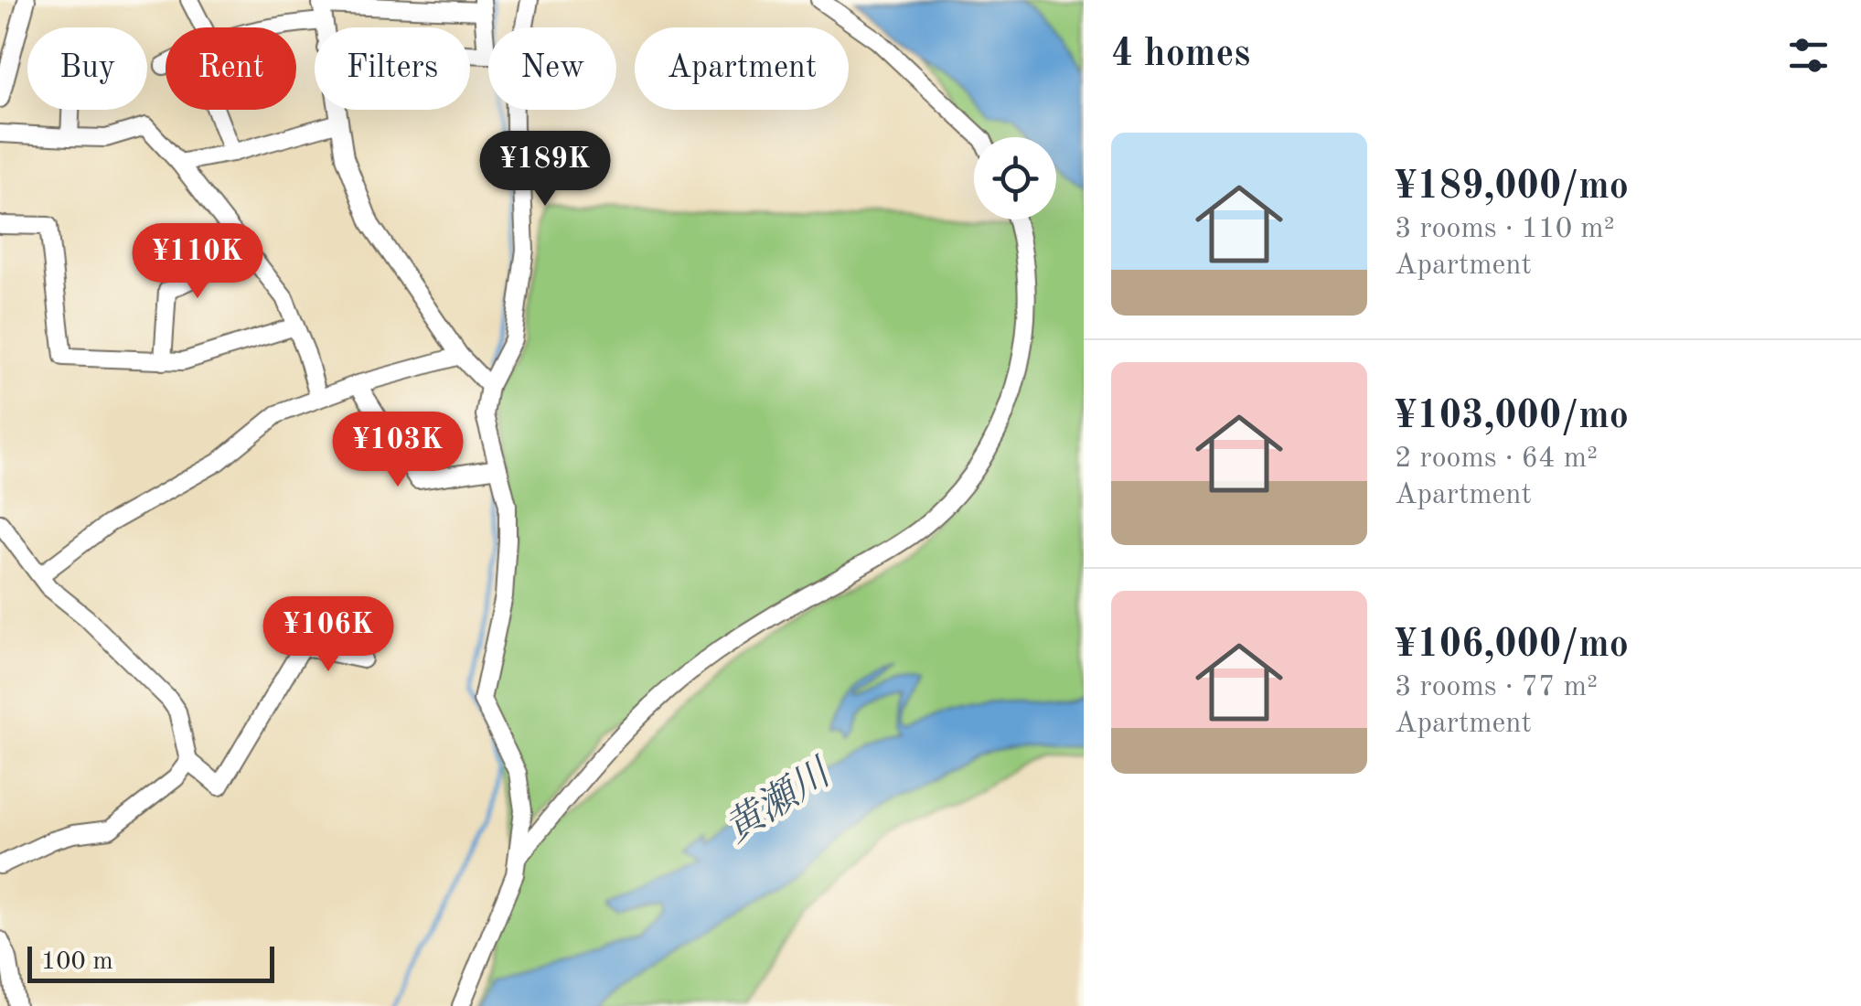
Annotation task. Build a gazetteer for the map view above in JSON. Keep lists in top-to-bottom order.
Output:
{
  "water": ["黄瀬川"],
  "scale_bar": "100 m",
  "page": {
    "heading": "4 homes",
    "chip": [
      "Buy",
      "Rent",
      "Filters",
      "New",
      "Apartment"
    ],
    "list": [
      {
        "name": "¥189,000/mo",
        "note": "3 rooms · 110 m² · Apartment"
      },
      {
        "name": "¥103,000/mo",
        "note": "2 rooms · 64 m² · Apartment"
      },
      {
        "name": "¥106,000/mo",
        "note": "3 rooms · 77 m² · Apartment"
      }
    ],
    "price": [
      "¥189K",
      "¥110K",
      "¥103K",
      "¥106K"
    ],
    "scale": "100 m"
  }
}
